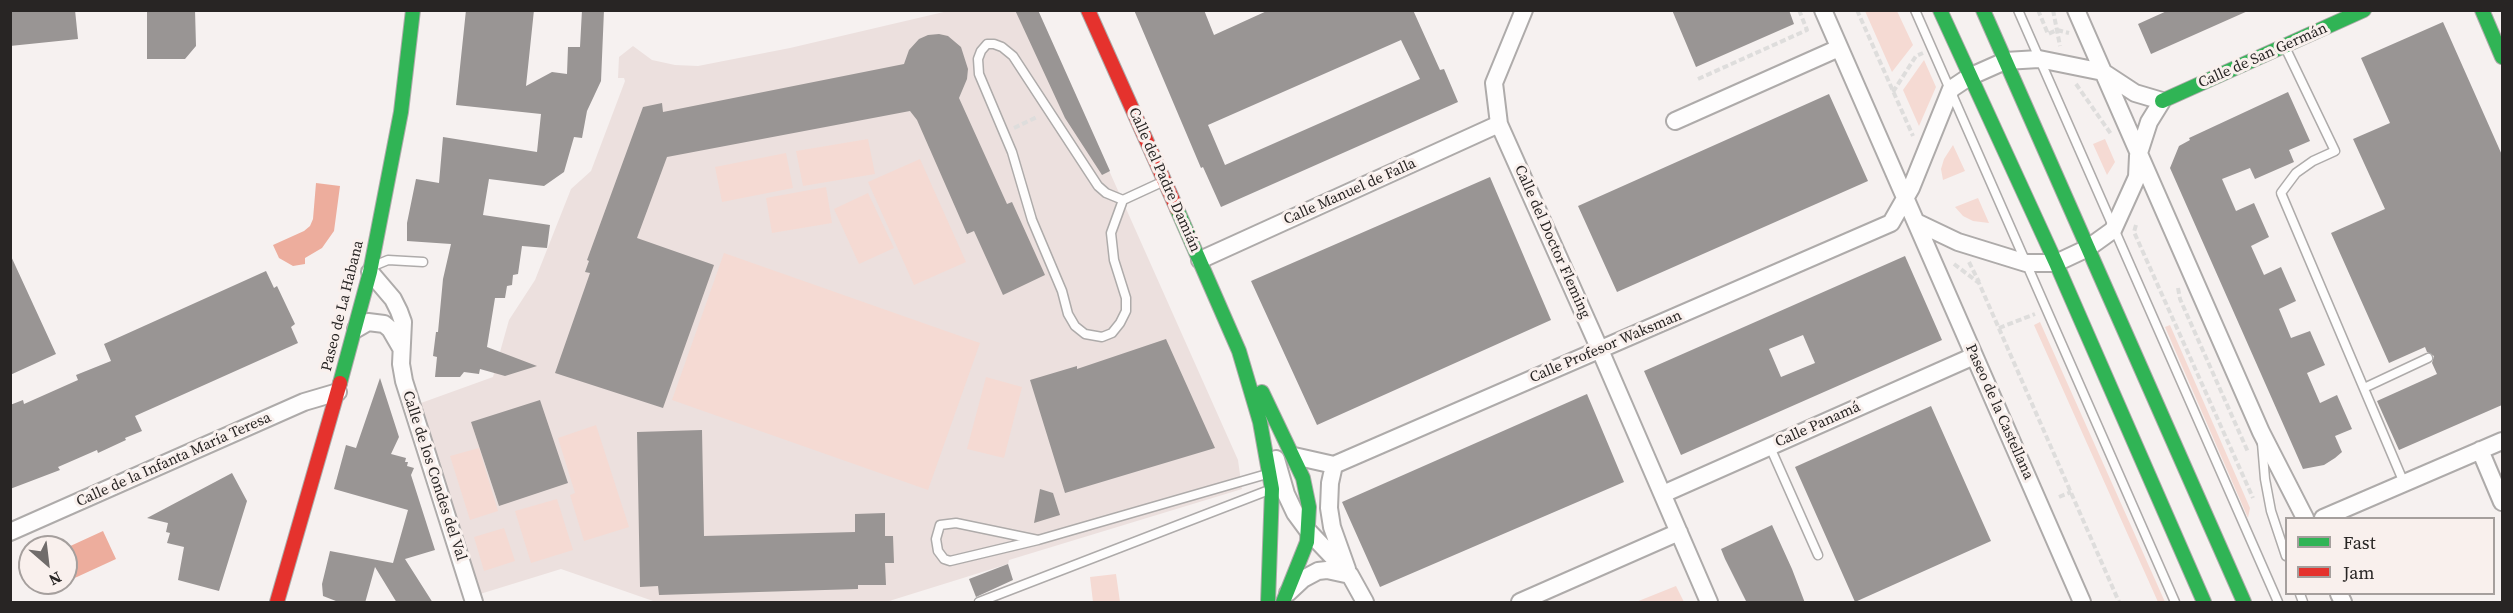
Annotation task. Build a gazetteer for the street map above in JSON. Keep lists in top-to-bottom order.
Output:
{
  "streets": {
    "main road": ["Calle de San Germán", "Calle del Padre Damián", "Paseo de La Habana"],
    "street": [
      "Calle Manuel de Falla",
      "Calle del Doctor Fleming",
      "Calle Profesor Waksman",
      "Paseo de la Castellana",
      "Calle Panamá",
      "Calle de la Infanta María Teresa",
      "Calle de los Condes del Val"
    ]
  },
  "crossings": [
    ["Calle del Padre Damián", "Calle Manuel de Falla"],
    ["Calle Manuel de Falla", "Calle del Doctor Fleming"],
    ["Calle del Doctor Fleming", "Calle Profesor Waksman"],
    ["Calle del Doctor Fleming", "Calle Panamá"],
    ["Paseo de La Habana", "Calle de la Infanta María Teresa"],
    ["Paseo de La Habana", "Calle de los Condes del Val"],
    ["Calle Profesor Waksman", "Paseo de la Castellana"],
    ["Paseo de la Castellana", "Calle Panamá"]
  ],
  "legend": ["Fast", "Jam"],
  "north": "bottom right"
}
